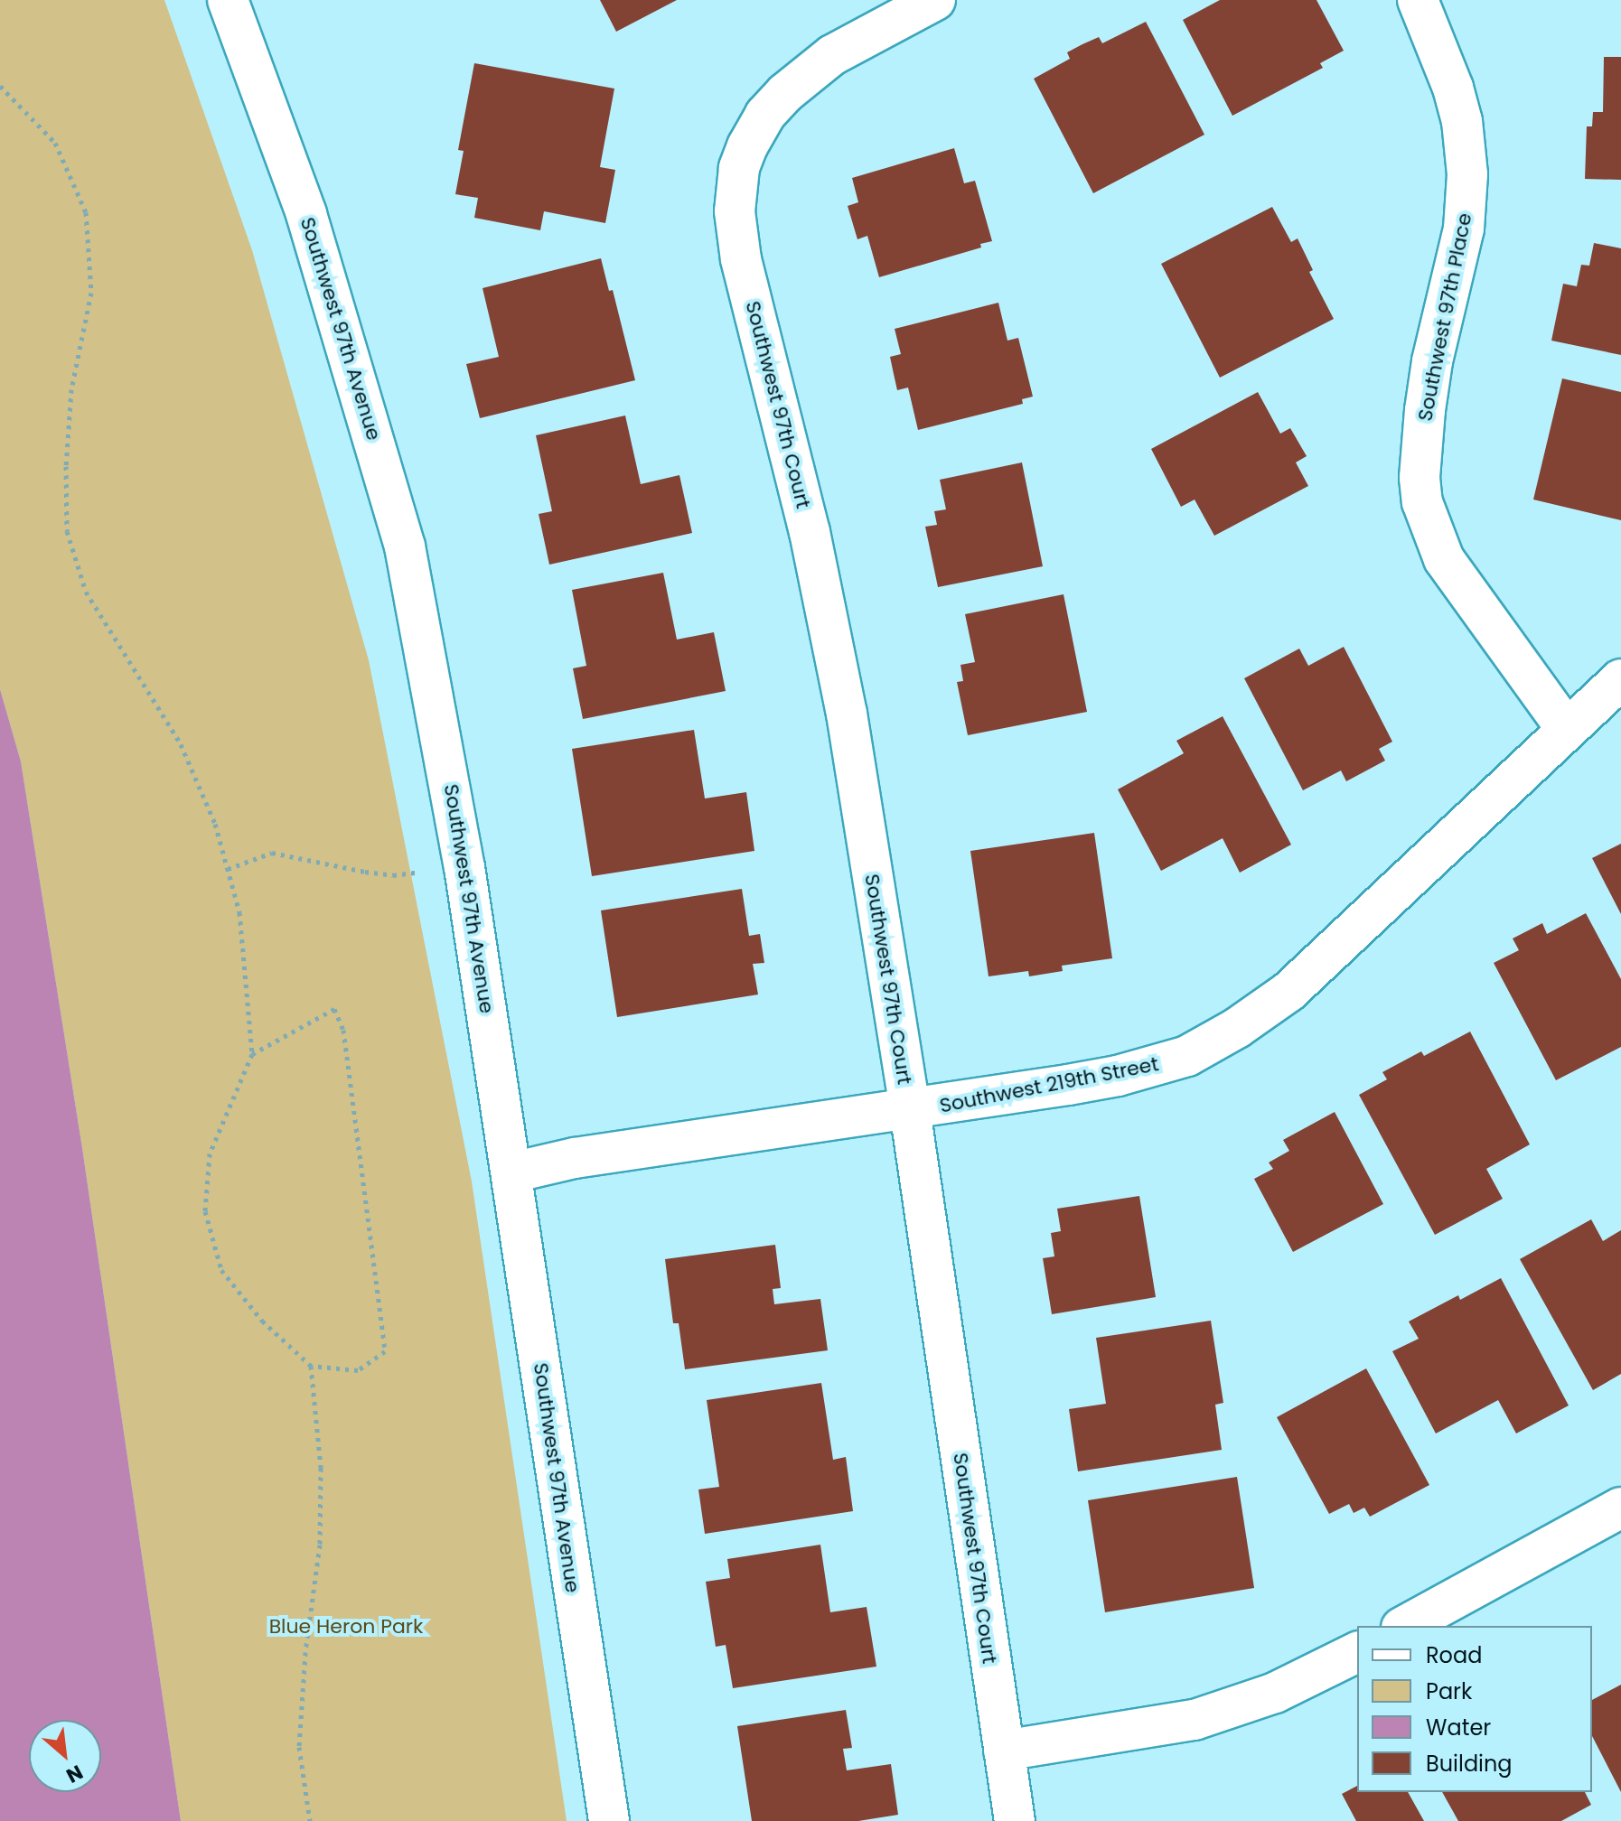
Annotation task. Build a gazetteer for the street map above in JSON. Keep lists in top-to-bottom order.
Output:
{
  "streets": {
    "street": [
      "Southwest 97th Place",
      "Southwest 97th Avenue",
      "Southwest 97th Court",
      "Southwest 219th Street"
    ]
  },
  "crossings": [
    ["Southwest 97th Place", "Southwest 219th Street"],
    ["Southwest 97th Avenue", "Southwest 219th Street"],
    ["Southwest 97th Court", "Southwest 219th Street"]
  ],
  "parks": ["Blue Heron Park"],
  "legend": [
    "Road",
    "Park",
    "Water",
    "Building"
  ],
  "north": "bottom right"
}
